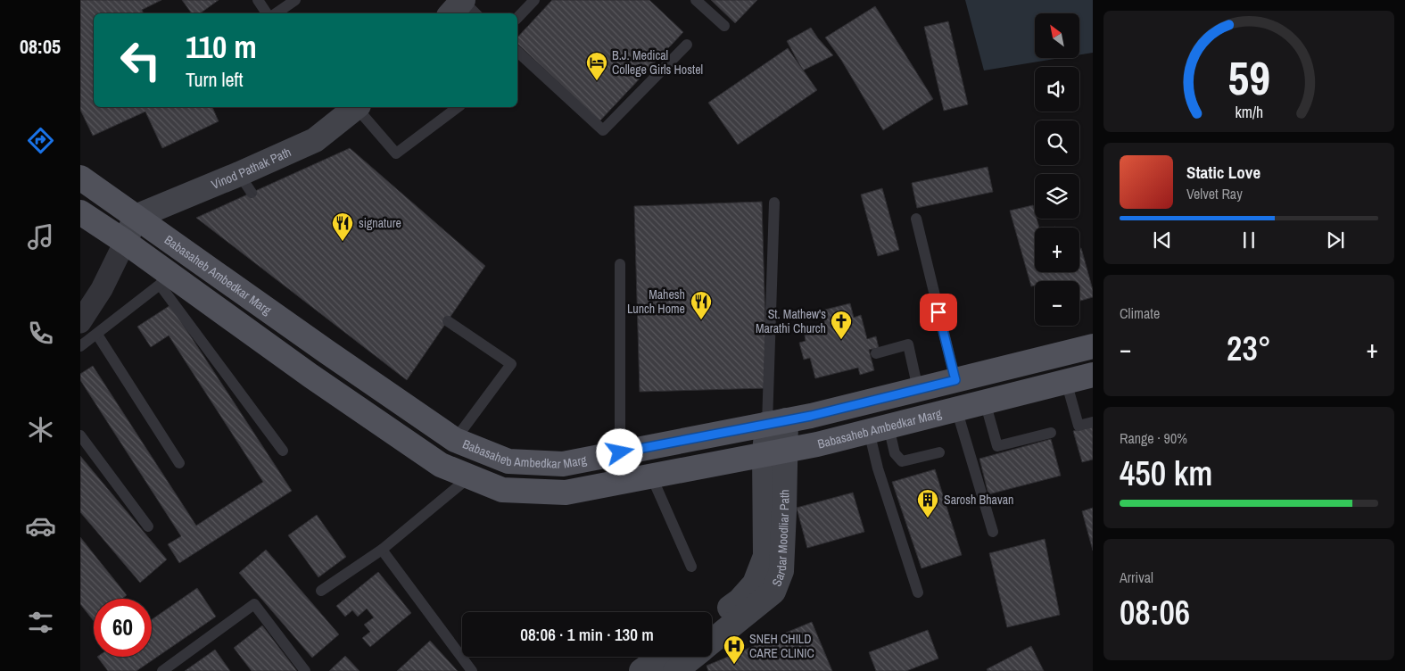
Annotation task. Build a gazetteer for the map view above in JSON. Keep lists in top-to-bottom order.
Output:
{
  "streets": {
    "main road": ["Vinod Pathak Path", "Babasaheb Ambedkar Marg", "Sardar Moodliar Path"]
  },
  "crossings": [
    ["Vinod Pathak Path", "Babasaheb Ambedkar Marg"],
    ["Babasaheb Ambedkar Marg", "Sardar Moodliar Path"]
  ],
  "places": {
    "hotel": ["B.J. Medical College Girls Hostel"],
    "restaurant": ["signature", "Mahesh Lunch Home"],
    "church": ["St. Mathew's Marathi Church"],
    "building": ["Sarosh Bhavan"],
    "hospital": ["SNEH CHILD CARE CLINIC"]
  },
  "north": "top left",
  "page": {
    "tabs": "08:05",
    "map_buttons": ["+", "−"],
    "turn": ["110 m", "Turn left"],
    "song": ["Static Love", "Velvet Ray"],
    "tile": [
      "Climate",
      ["Range · 90%", "450 km"],
      ["Arrival", "08:06"]
    ],
    "heat": ["−", "23°", "+"],
    "limit": "60",
    "trip": "08:06 · 1 min · 130 m",
    "gauge": ["59", "km/h"]
  }
}
